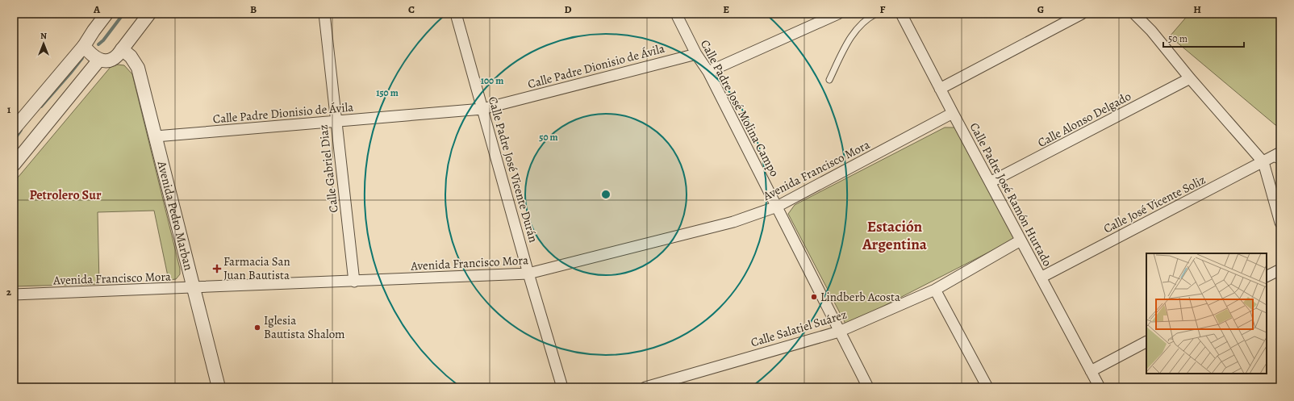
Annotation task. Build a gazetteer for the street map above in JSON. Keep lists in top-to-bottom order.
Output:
{
  "streets": {
    "street": [
      "Calle Padre Dionisio de Ávila",
      "Calle Padre José Molina Campo",
      "Calle Alonso Delgado",
      "Calle Gabriel Diaz",
      "Calle Padre José Vicente Durán",
      "Avenida Francisco Mora",
      "Calle Padre José Ramón Hurtado",
      "Calle José Vicente Soliz",
      "Avenida Pedro Marban",
      "Calle Salatiel Suárez"
    ]
  },
  "crossings": [
    ["Calle Padre Dionisio de Ávila", "Calle Padre José Molina Campo"],
    ["Calle Padre Dionisio de Ávila", "Calle Gabriel Diaz"],
    ["Calle Padre Dionisio de Ávila", "Calle Padre José Vicente Durán"],
    ["Calle Padre Dionisio de Ávila", "Avenida Pedro Marban"],
    ["Calle Padre José Molina Campo", "Avenida Francisco Mora"],
    ["Calle Padre José Molina Campo", "Calle Salatiel Suárez"],
    ["Calle Alonso Delgado", "Calle Padre José Ramón Hurtado"],
    ["Calle Gabriel Diaz", "Avenida Francisco Mora"],
    ["Calle Padre José Vicente Durán", "Avenida Francisco Mora"],
    ["Avenida Francisco Mora", "Calle Padre José Ramón Hurtado"],
    ["Avenida Francisco Mora", "Avenida Pedro Marban"],
    ["Calle Padre José Ramón Hurtado", "Calle José Vicente Soliz"],
    ["Calle Padre José Ramón Hurtado", "Calle Salatiel Suárez"]
  ],
  "districts": ["Petrolero Sur", "Estación Argentina"],
  "places": {
    "health": ["Farmacia San Juan Bautista"],
    "other": ["Lindberb Acosta", "Iglesia Bautista Shalom"]
  },
  "scale_bar": "50 m",
  "north": "top",
  "grid": {
    "columns": [
      "A",
      "B",
      "C",
      "D",
      "E",
      "F",
      "G",
      "H"
    ],
    "rows": ["1", "2"]
  },
  "rings": ["100 m", "150 m", "50 m"]
}
